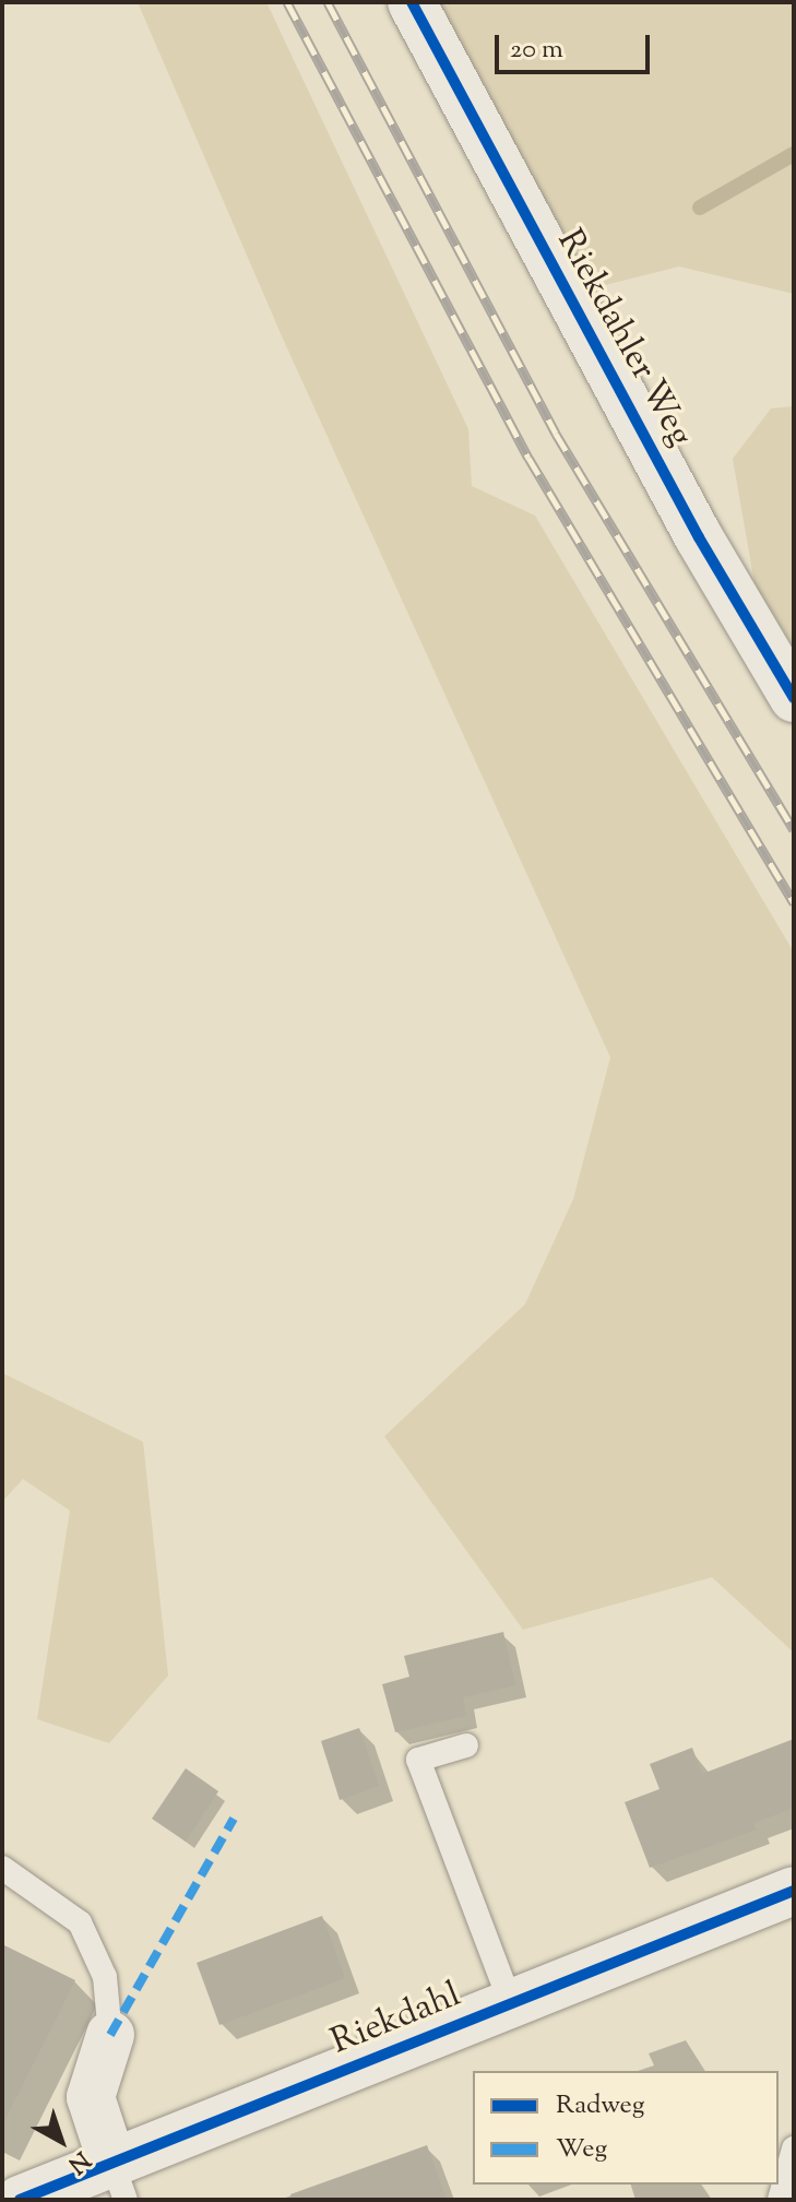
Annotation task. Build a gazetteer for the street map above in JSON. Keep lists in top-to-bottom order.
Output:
{
  "streets": {
    "street": ["Riekdahler Weg", "Riekdahl"]
  },
  "legend": ["Radweg", "Weg"],
  "scale_bar": "20 m",
  "north": "bottom right"
}
